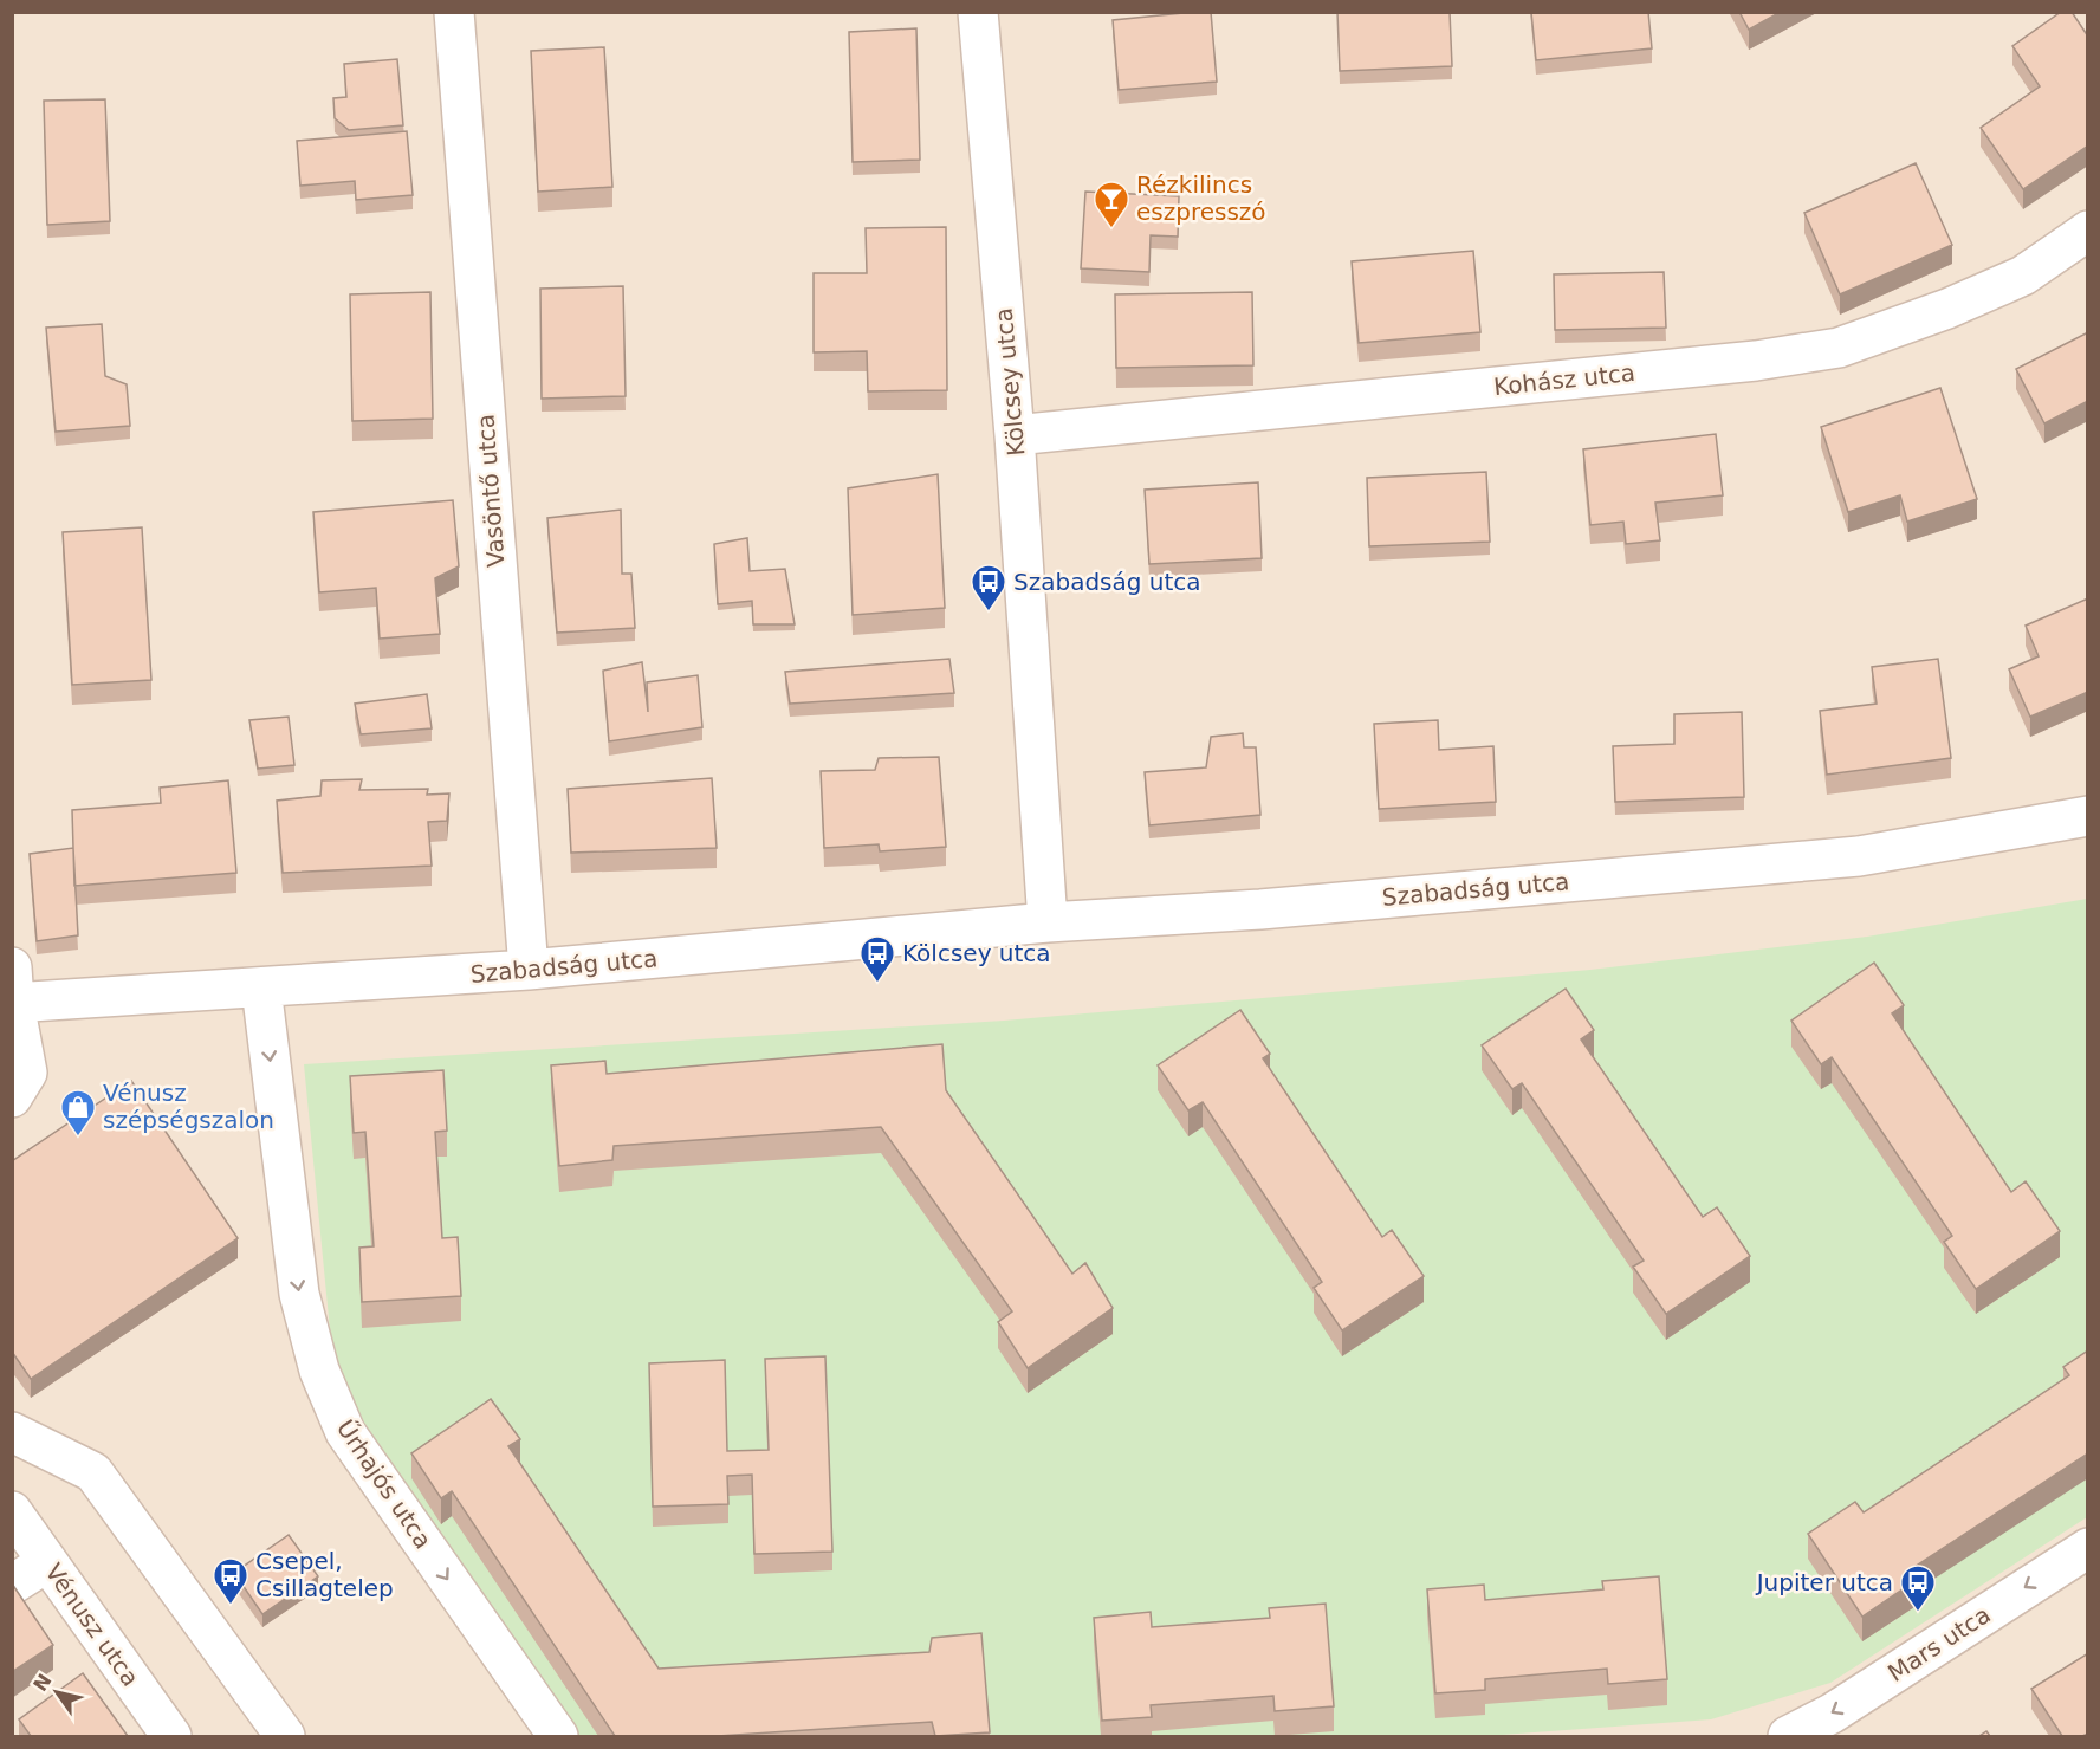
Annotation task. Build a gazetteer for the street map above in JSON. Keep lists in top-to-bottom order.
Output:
{
  "streets": {
    "street": [
      "Kohász utca",
      "Kölcsey utca",
      "Vasöntő utca",
      "Szabadság utca",
      "Űrhajós utca",
      "Vénusz utca",
      "Mars utca"
    ]
  },
  "crossings": [
    ["Kohász utca", "Kölcsey utca"],
    ["Kölcsey utca", "Szabadság utca"],
    ["Vasöntő utca", "Szabadság utca"],
    ["Szabadság utca", "Űrhajós utca"]
  ],
  "one_way": ["Mars utca"],
  "places": {
    "bar": ["Rézkilincs eszpresszó"],
    "bus stop": [
      "Szabadság utca",
      "Kölcsey utca",
      "Csepel, Csillagtelep",
      "Jupiter utca"
    ],
    "shop": ["Vénusz szépségszalon"]
  },
  "north": "top left"
}
